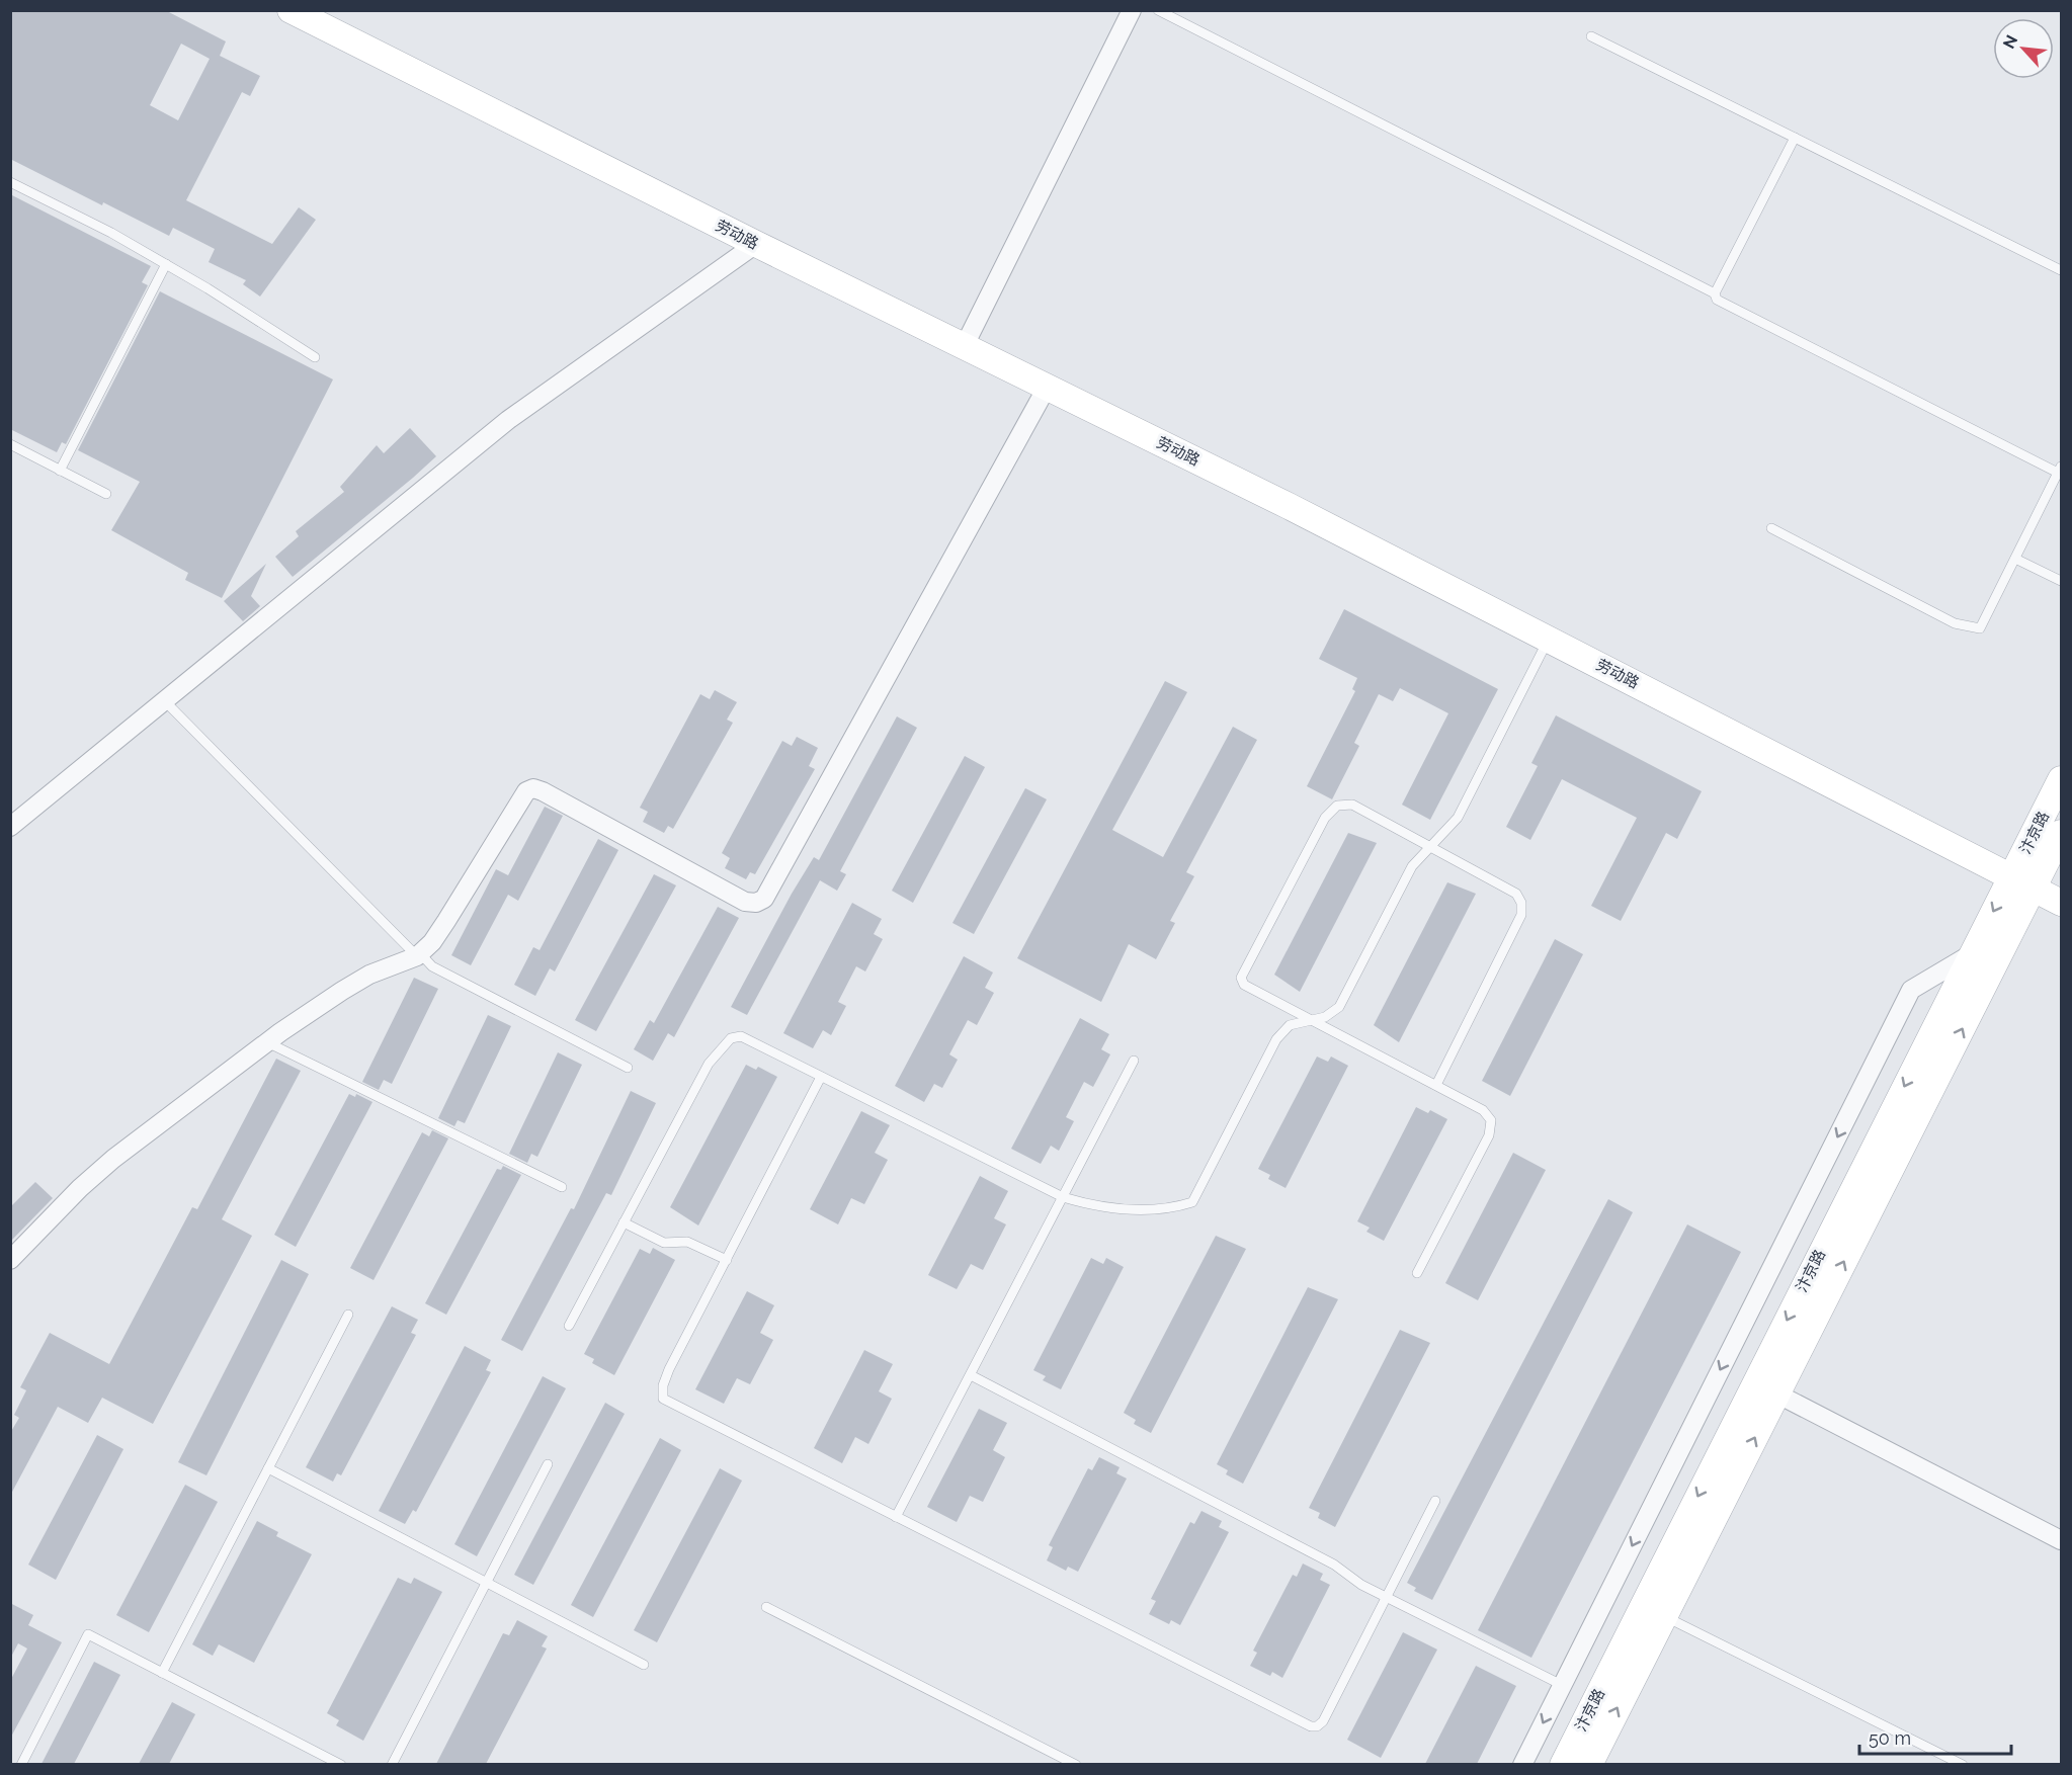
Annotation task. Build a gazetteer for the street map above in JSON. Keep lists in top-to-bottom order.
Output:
{
  "streets": {
    "main road": ["劳动路", "汴京路"]
  },
  "crossings": [
    ["劳动路", "汴京路"]
  ],
  "scale_bar": "50 m",
  "north": "top left"
}
